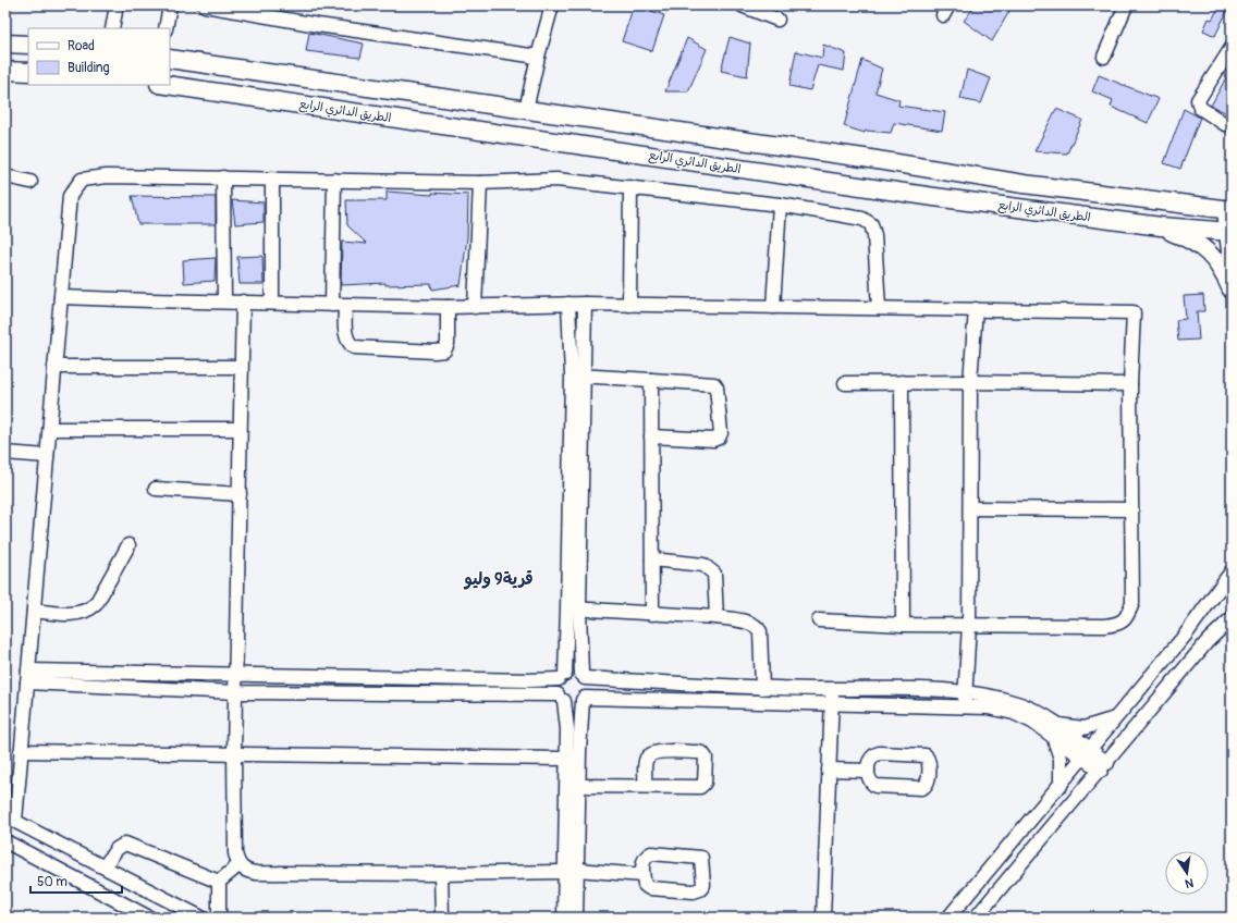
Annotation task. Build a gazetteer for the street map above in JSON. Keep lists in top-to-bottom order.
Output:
{
  "streets": {
    "main road": ["الطريق الدائري الرابع"]
  },
  "districts": ["قرية9 وليو"],
  "legend": ["Road", "Building"],
  "scale_bar": "50 m",
  "north": "bottom"
}
